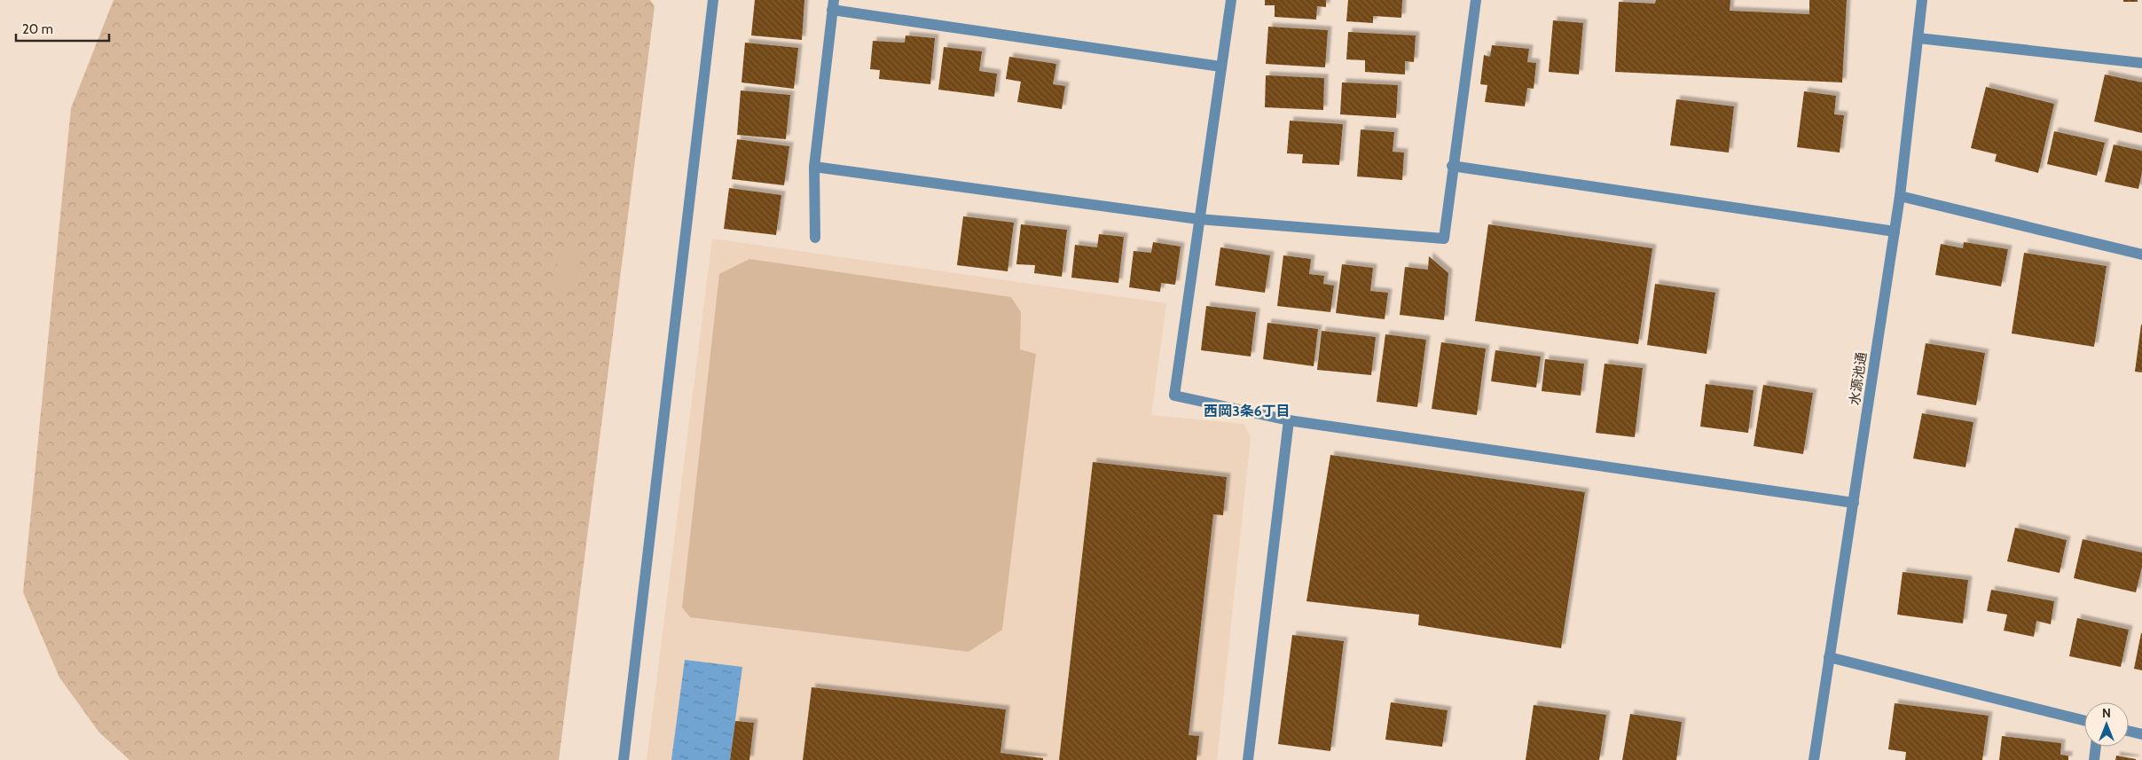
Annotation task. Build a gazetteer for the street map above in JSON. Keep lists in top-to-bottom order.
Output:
{
  "streets": {
    "street": ["水源池通"]
  },
  "districts": ["西岡3条6丁目"],
  "scale_bar": "20 m",
  "north": "top"
}
